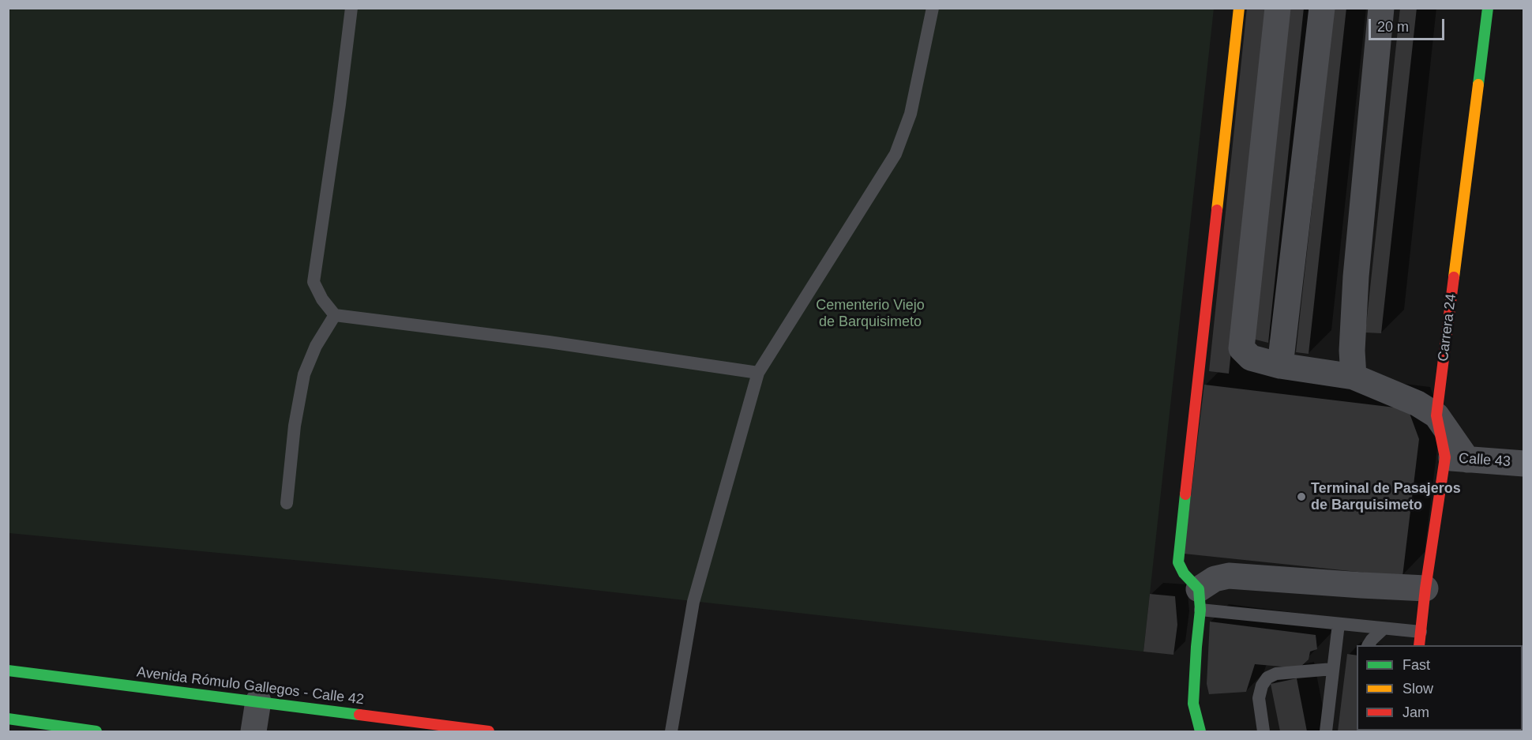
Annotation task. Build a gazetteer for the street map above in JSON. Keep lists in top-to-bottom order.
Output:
{
  "streets": {
    "street": ["Carrera 24", "Calle 43", "Avenida Rómulo Gallegos - Calle 42"]
  },
  "parks": ["Cementerio Viejo de Barquisimeto"],
  "places": ["Terminal de Pasajeros de Barquisimeto"],
  "legend": ["Fast", "Slow", "Jam"],
  "scale_bar": "20 m"
}
